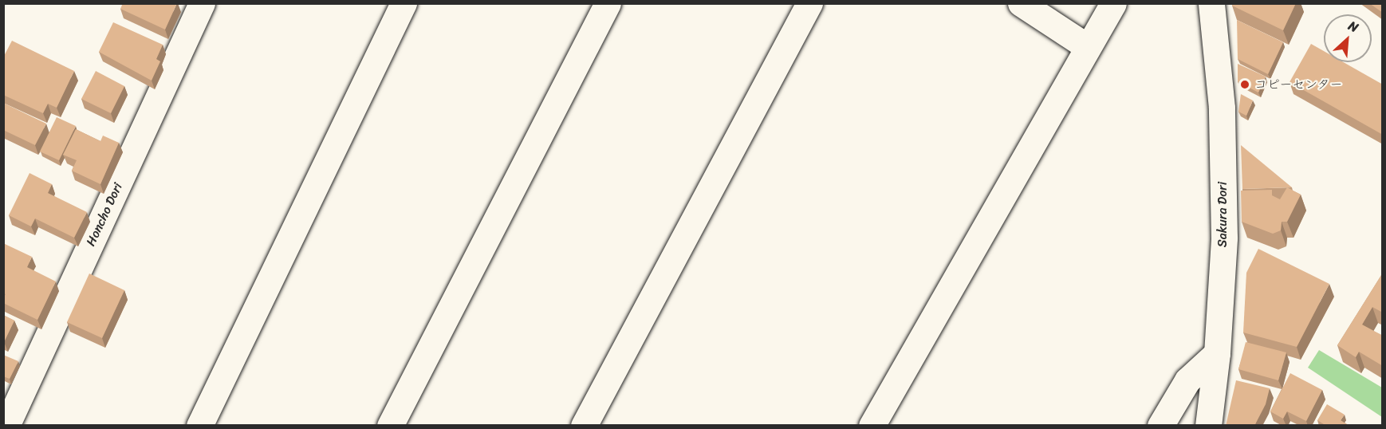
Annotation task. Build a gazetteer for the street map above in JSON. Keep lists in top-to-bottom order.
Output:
{
  "streets": {
    "street": ["Honcho Dori", "Sakura Dori"]
  },
  "places": ["コピーセンター"],
  "north": "top right"
}
